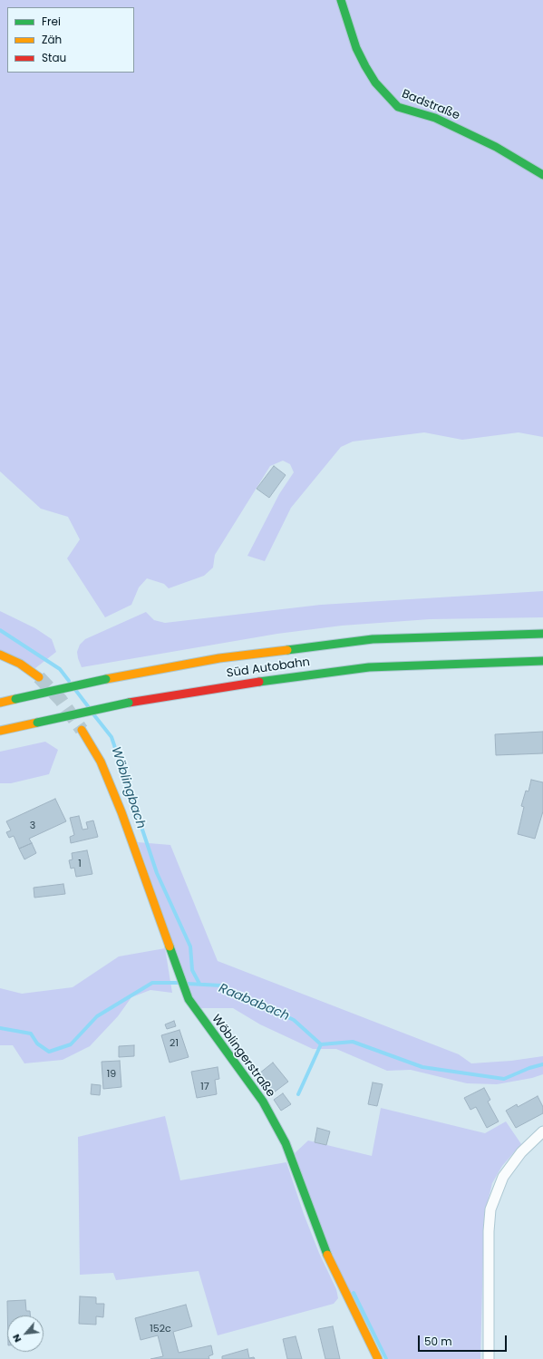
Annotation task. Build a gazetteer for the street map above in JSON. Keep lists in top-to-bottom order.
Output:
{
  "streets": {
    "main road": ["Badstraße", "Süd Autobahn", "Wöblingerstraße"]
  },
  "water": ["Wöblingbach", "Raababach"],
  "house_numbers": [
    "3",
    "1",
    "21",
    "19",
    "17",
    "152c"
  ],
  "legend": ["Frei", "Zäh", "Stau"],
  "scale_bar": "50 m",
  "north": "bottom left"
}
